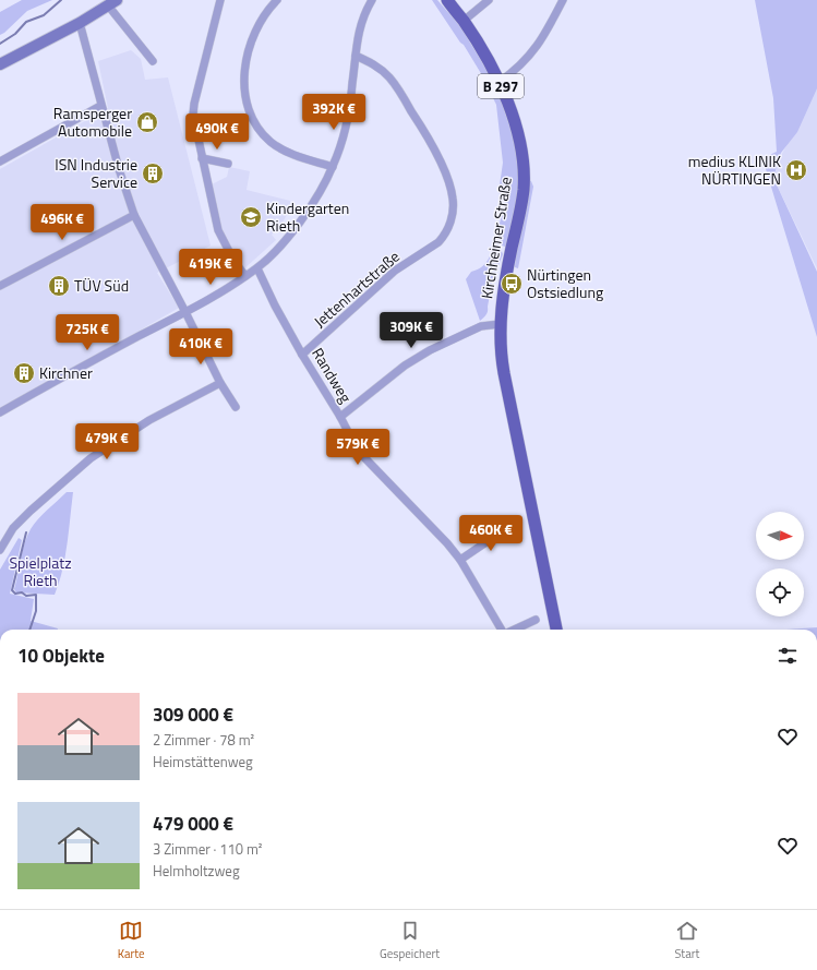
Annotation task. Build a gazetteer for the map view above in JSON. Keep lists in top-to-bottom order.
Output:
{
  "streets": {
    "main road": ["B 297", "Kirchheimer Straße"],
    "street": ["Jettenhartstraße", "Randweg"]
  },
  "crossings": [
    ["Jettenhartstraße", "Randweg"]
  ],
  "parks": ["Spielplatz Rieth"],
  "places": {
    "shop": ["Ramsperger Automobile"],
    "hospital": ["medius KLINIK NÜRTINGEN"],
    "building": ["ISN Industrie Service", "TÜV Süd", "Kirchner"],
    "school or university": ["Kindergarten Rieth"],
    "bus stop": ["Nürtingen Ostsiedlung"]
  },
  "north": "right",
  "page": {
    "price": [
      "392K €",
      "490K €",
      "496K €",
      "419K €",
      "309K €",
      "725K €",
      "410K €",
      "479K €",
      "579K €",
      "460K €"
    ],
    "heading": "10 Objekte",
    "list": [
      {
        "name": "309 000 €",
        "note": "2 Zimmer · 78 m² · Heimstättenweg"
      },
      {
        "name": "479 000 €",
        "note": "3 Zimmer · 110 m² · Helmholtzweg"
      }
    ],
    "tabs": ["Karte", "Gespeichert", "Start"]
  }
}
